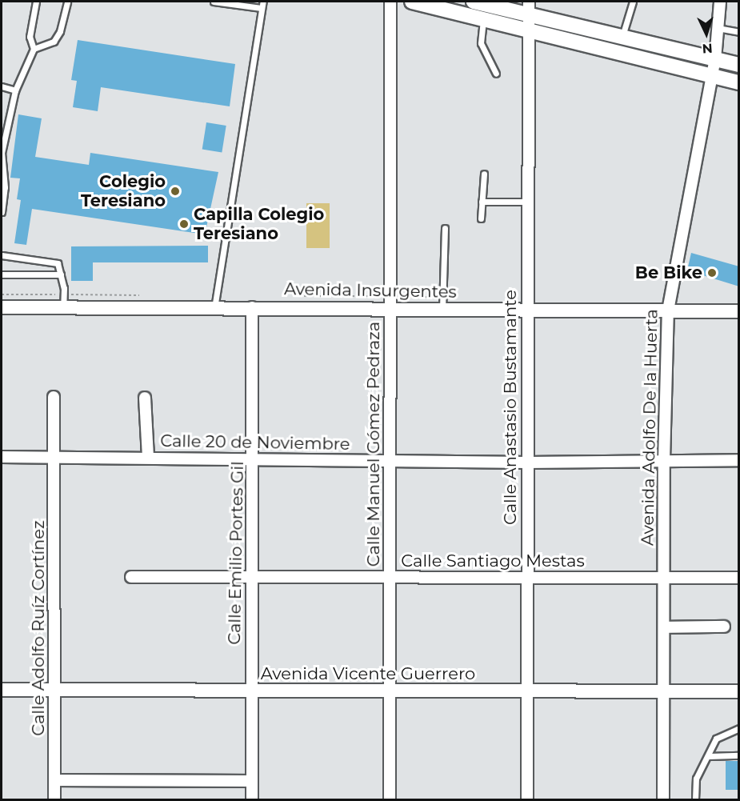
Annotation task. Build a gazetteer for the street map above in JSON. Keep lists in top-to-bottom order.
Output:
{
  "streets": {
    "street": [
      "Avenida Insurgentes",
      "Calle Anastasio Bustamante",
      "Avenida Adolfo De la Huerta",
      "Calle 20 de Noviembre",
      "Calle Manuel Gómez Pedraza",
      "Calle Emilio Portes Gil",
      "Calle Santiago Mestas",
      "Calle Adolfo Ruíz Cortínez",
      "Avenida Vicente Guerrero"
    ]
  },
  "crossings": [
    ["Avenida Insurgentes", "Calle Anastasio Bustamante"],
    ["Avenida Insurgentes", "Avenida Adolfo De la Huerta"],
    ["Avenida Insurgentes", "Calle Manuel Gómez Pedraza"],
    ["Avenida Insurgentes", "Calle Emilio Portes Gil"],
    ["Calle Anastasio Bustamante", "Calle 20 de Noviembre"],
    ["Calle Anastasio Bustamante", "Calle Santiago Mestas"],
    ["Calle Anastasio Bustamante", "Avenida Vicente Guerrero"],
    ["Avenida Adolfo De la Huerta", "Calle 20 de Noviembre"],
    ["Avenida Adolfo De la Huerta", "Calle Santiago Mestas"],
    ["Avenida Adolfo De la Huerta", "Avenida Vicente Guerrero"],
    ["Calle 20 de Noviembre", "Calle Manuel Gómez Pedraza"],
    ["Calle 20 de Noviembre", "Calle Emilio Portes Gil"],
    ["Calle 20 de Noviembre", "Calle Adolfo Ruíz Cortínez"],
    ["Calle Manuel Gómez Pedraza", "Calle Santiago Mestas"],
    ["Calle Manuel Gómez Pedraza", "Avenida Vicente Guerrero"],
    ["Calle Emilio Portes Gil", "Calle Santiago Mestas"],
    ["Calle Emilio Portes Gil", "Avenida Vicente Guerrero"],
    ["Calle Adolfo Ruíz Cortínez", "Avenida Vicente Guerrero"]
  ],
  "places": ["Colegio Teresiano", "Capilla Colegio Teresiano", "Be Bike"],
  "north": "bottom"
}
